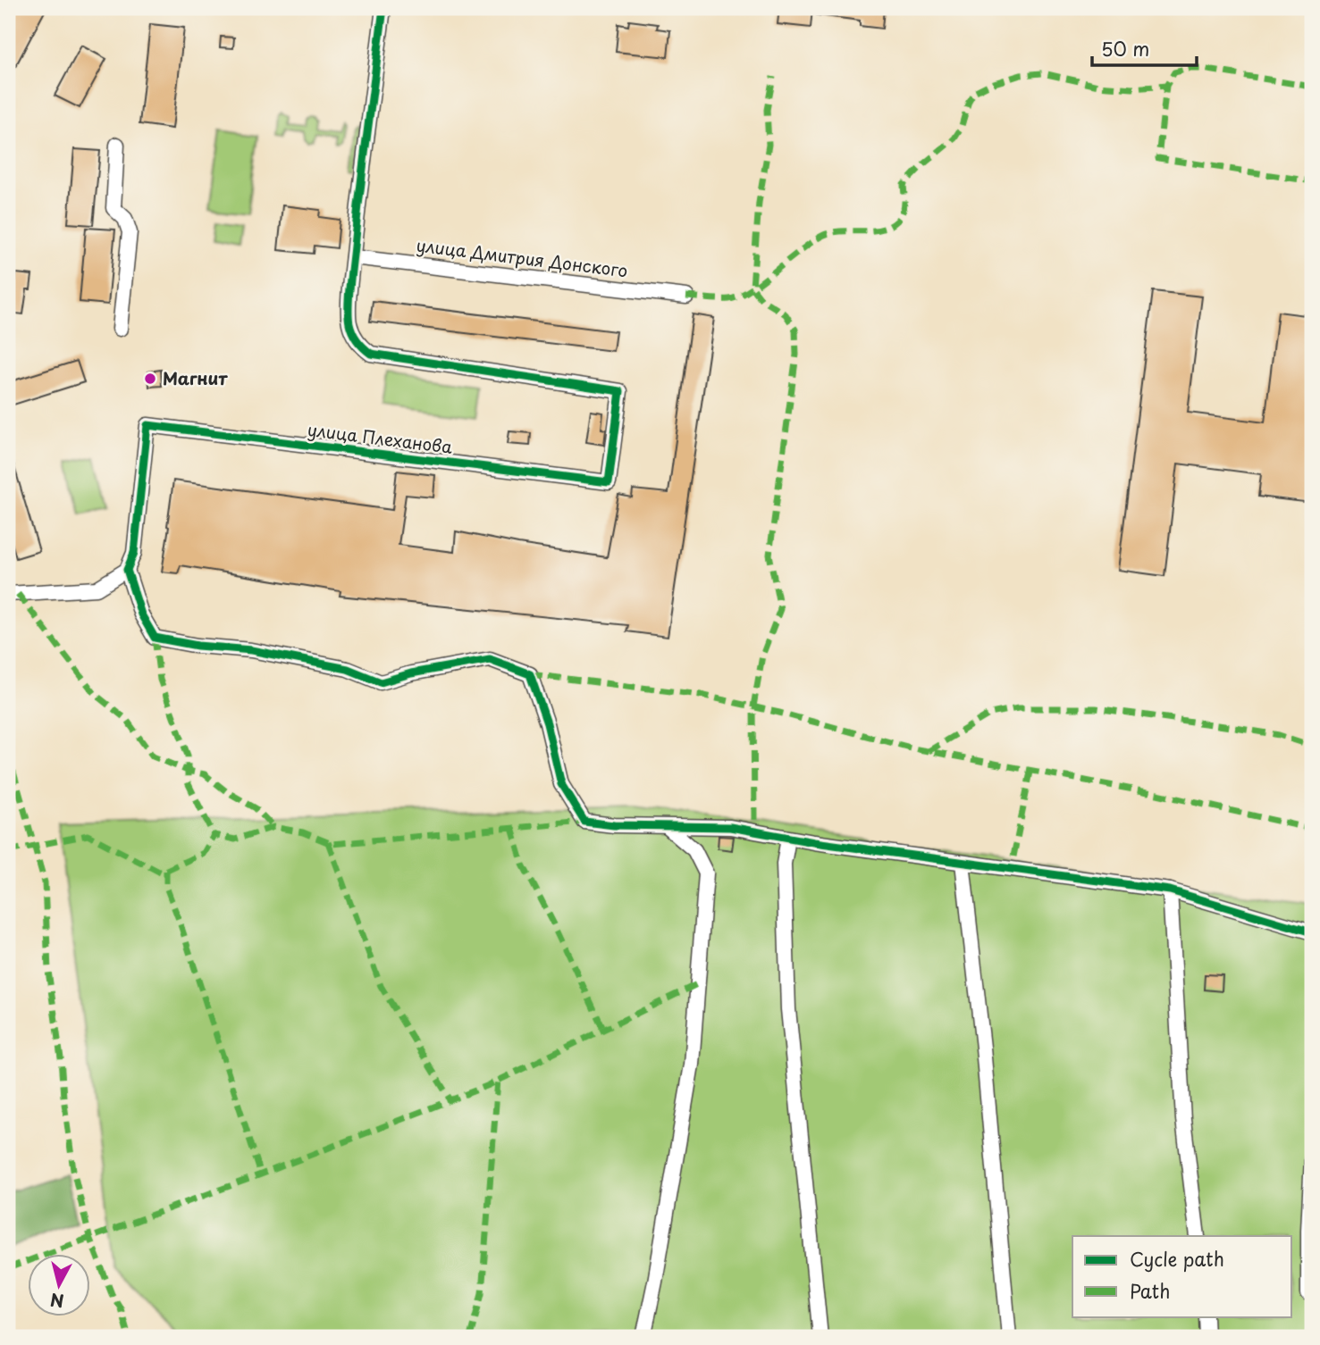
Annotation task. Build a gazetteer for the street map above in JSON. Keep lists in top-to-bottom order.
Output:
{
  "streets": {
    "street": ["улица Дмитрия Донского", "улица Плеханова"]
  },
  "crossings": [
    ["улица Дмитрия Донского", "улица Плеханова"]
  ],
  "places": ["Магнит"],
  "legend": ["Cycle path", "Path"],
  "scale_bar": "50 m",
  "north": "bottom"
}
